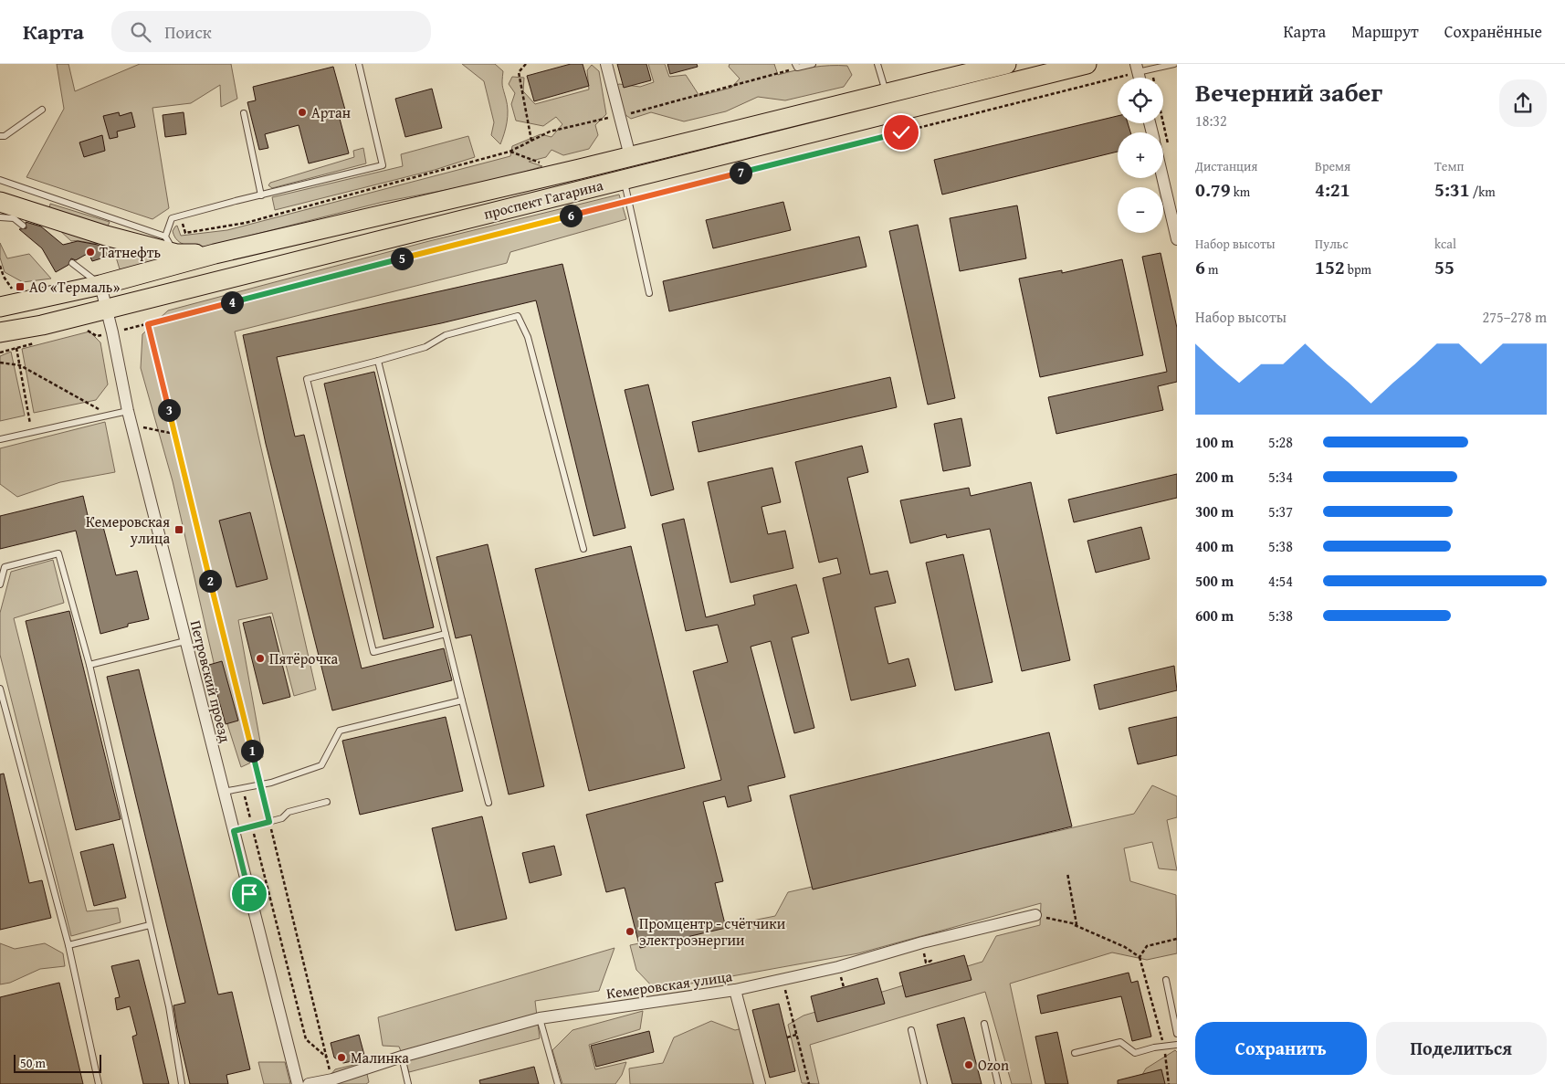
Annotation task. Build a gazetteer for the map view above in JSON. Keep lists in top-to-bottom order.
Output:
{
  "streets": {
    "main road": ["проспект Гагарина"],
    "street": ["Петровский проезд", "Кемеровская улица"]
  },
  "crossings": [
    ["проспект Гагарина", "Петровский проезд"]
  ],
  "places": {
    "other": [
      "Артан",
      "Татнефть",
      "Пятёрочка",
      "Промцентр - счётчики электроэнергии",
      "Малинка",
      "Ozon"
    ],
    "transit": ["АО «Термаль»", "Кемеровская улица"]
  },
  "scale_bar": "50 m",
  "page": {
    "header": "Карта",
    "search": "Поиск",
    "nav": ["Карта", "Маршрут", "Сохранённые"],
    "heading": ["Вечерний забег", "18:32"],
    "map_buttons": ["+", "−"],
    "stats": [
      ["Дистанция", "0.79 km"],
      ["Время", "4:21"],
      ["Темп", "5:31 /km"],
      ["Набор высоты", "6 m"],
      ["Пульс", "152 bpm"],
      ["kcal", "55"]
    ],
    "pins": [
      "7",
      "6",
      "5",
      "4",
      "3",
      "2",
      "1"
    ],
    "chart": ["Набор высоты", "275–278 m"],
    "list": [
      {
        "name": "100 m",
        "note": "5:28"
      },
      {
        "name": "200 m",
        "note": "5:34"
      },
      {
        "name": "300 m",
        "note": "5:37"
      },
      {
        "name": "400 m",
        "note": "5:38"
      },
      {
        "name": "500 m",
        "note": "4:54"
      },
      {
        "name": "600 m",
        "note": "5:38"
      }
    ],
    "buttons": ["Сохранить", "Поделиться"],
    "scale": "50 m"
  }
}
